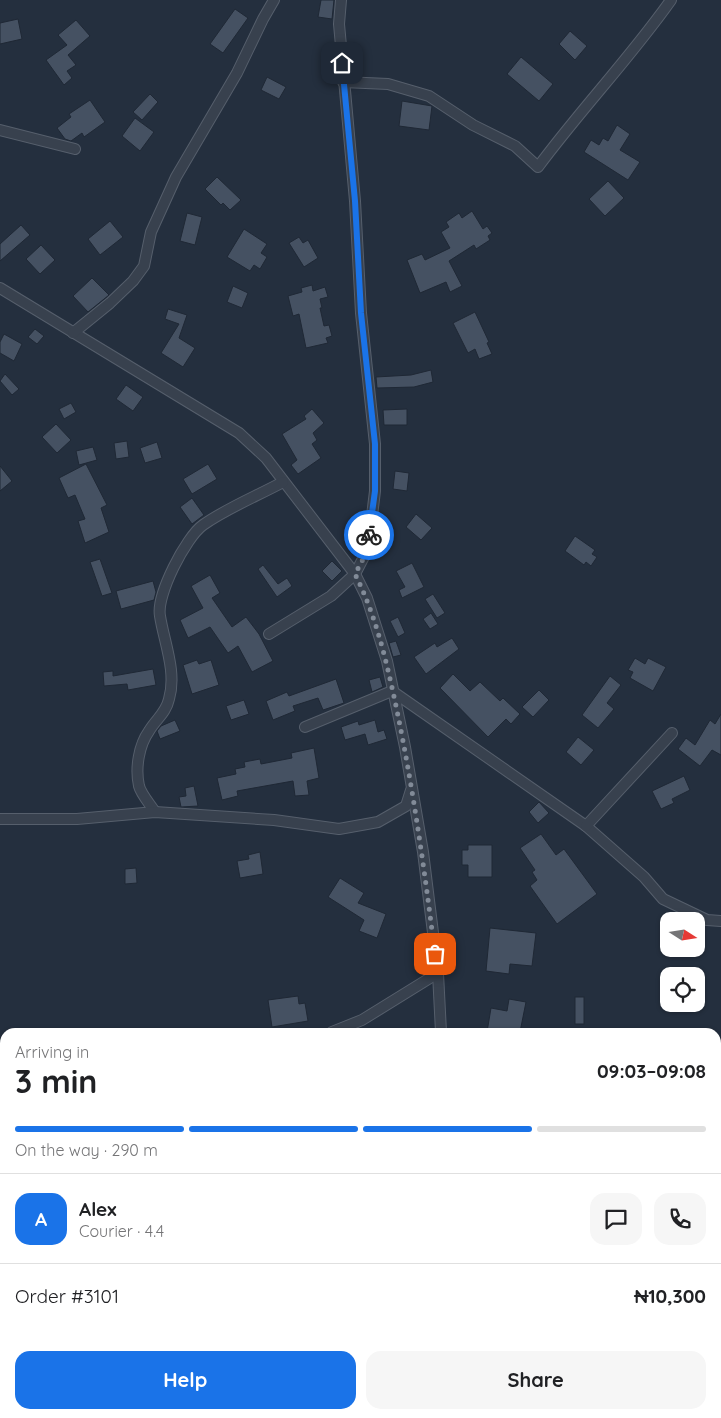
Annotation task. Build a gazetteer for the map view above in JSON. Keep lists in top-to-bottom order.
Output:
{
  "north": "right",
  "page": {
    "heading": ["3 min", "Arriving in", "09:03–09:08"],
    "panel": [
      "Alex",
      "Courier · 4.4",
      "Order #3101",
      "₦10,300"
    ],
    "bar": "On the way · 290 m",
    "round": "A",
    "buttons": ["Help", "Share"]
  }
}
